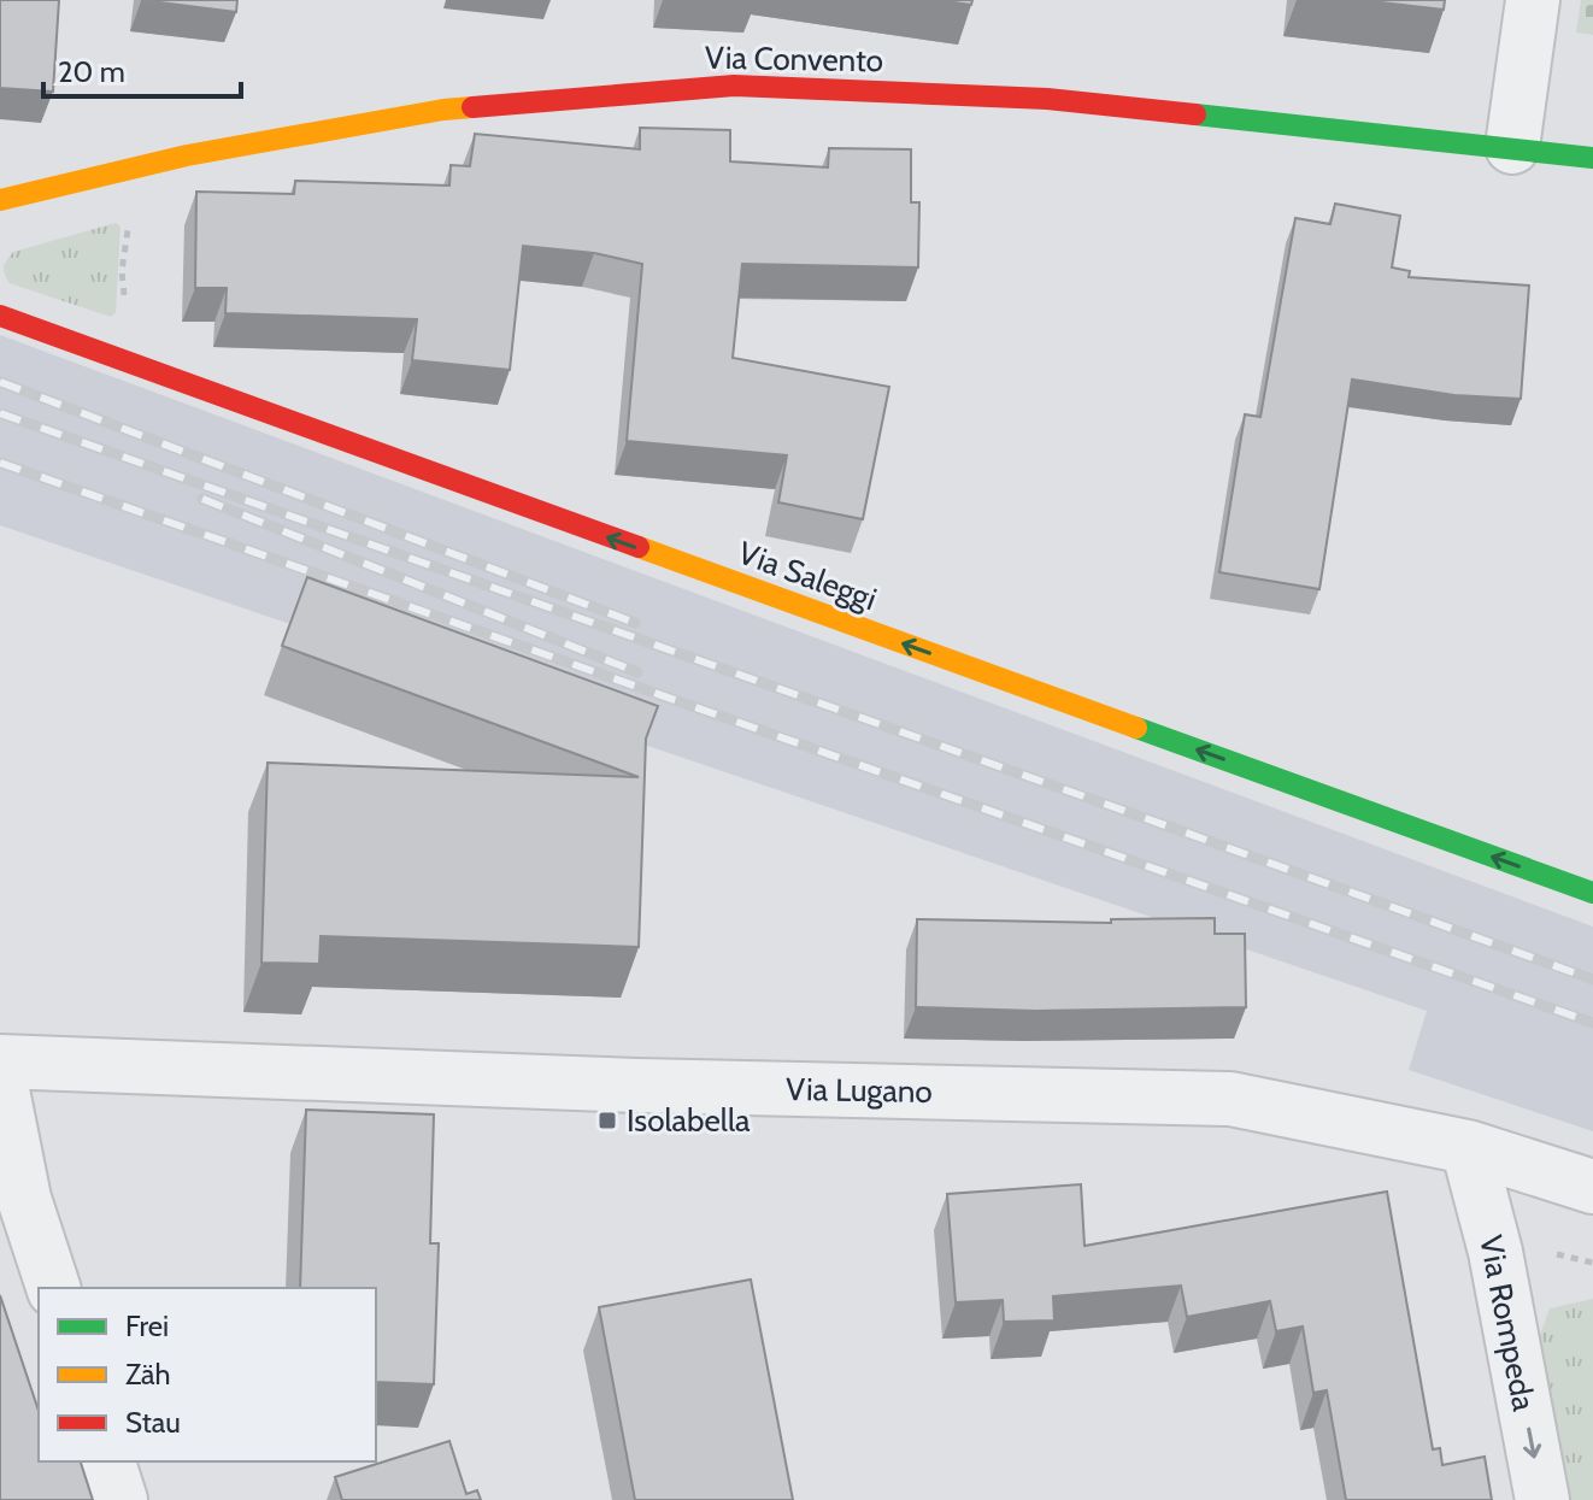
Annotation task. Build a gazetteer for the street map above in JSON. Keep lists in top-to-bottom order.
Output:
{
  "streets": {
    "street": [
      "Via Convento",
      "Via Saleggi",
      "Via Lugano",
      "Via Rompeda"
    ]
  },
  "crossings": [
    ["Via Lugano", "Via Rompeda"]
  ],
  "one_way": ["Via Saleggi", "Via Rompeda"],
  "places": {
    "transit": ["Isolabella"]
  },
  "legend": ["Frei", "Zäh", "Stau"],
  "scale_bar": "20 m"
}
